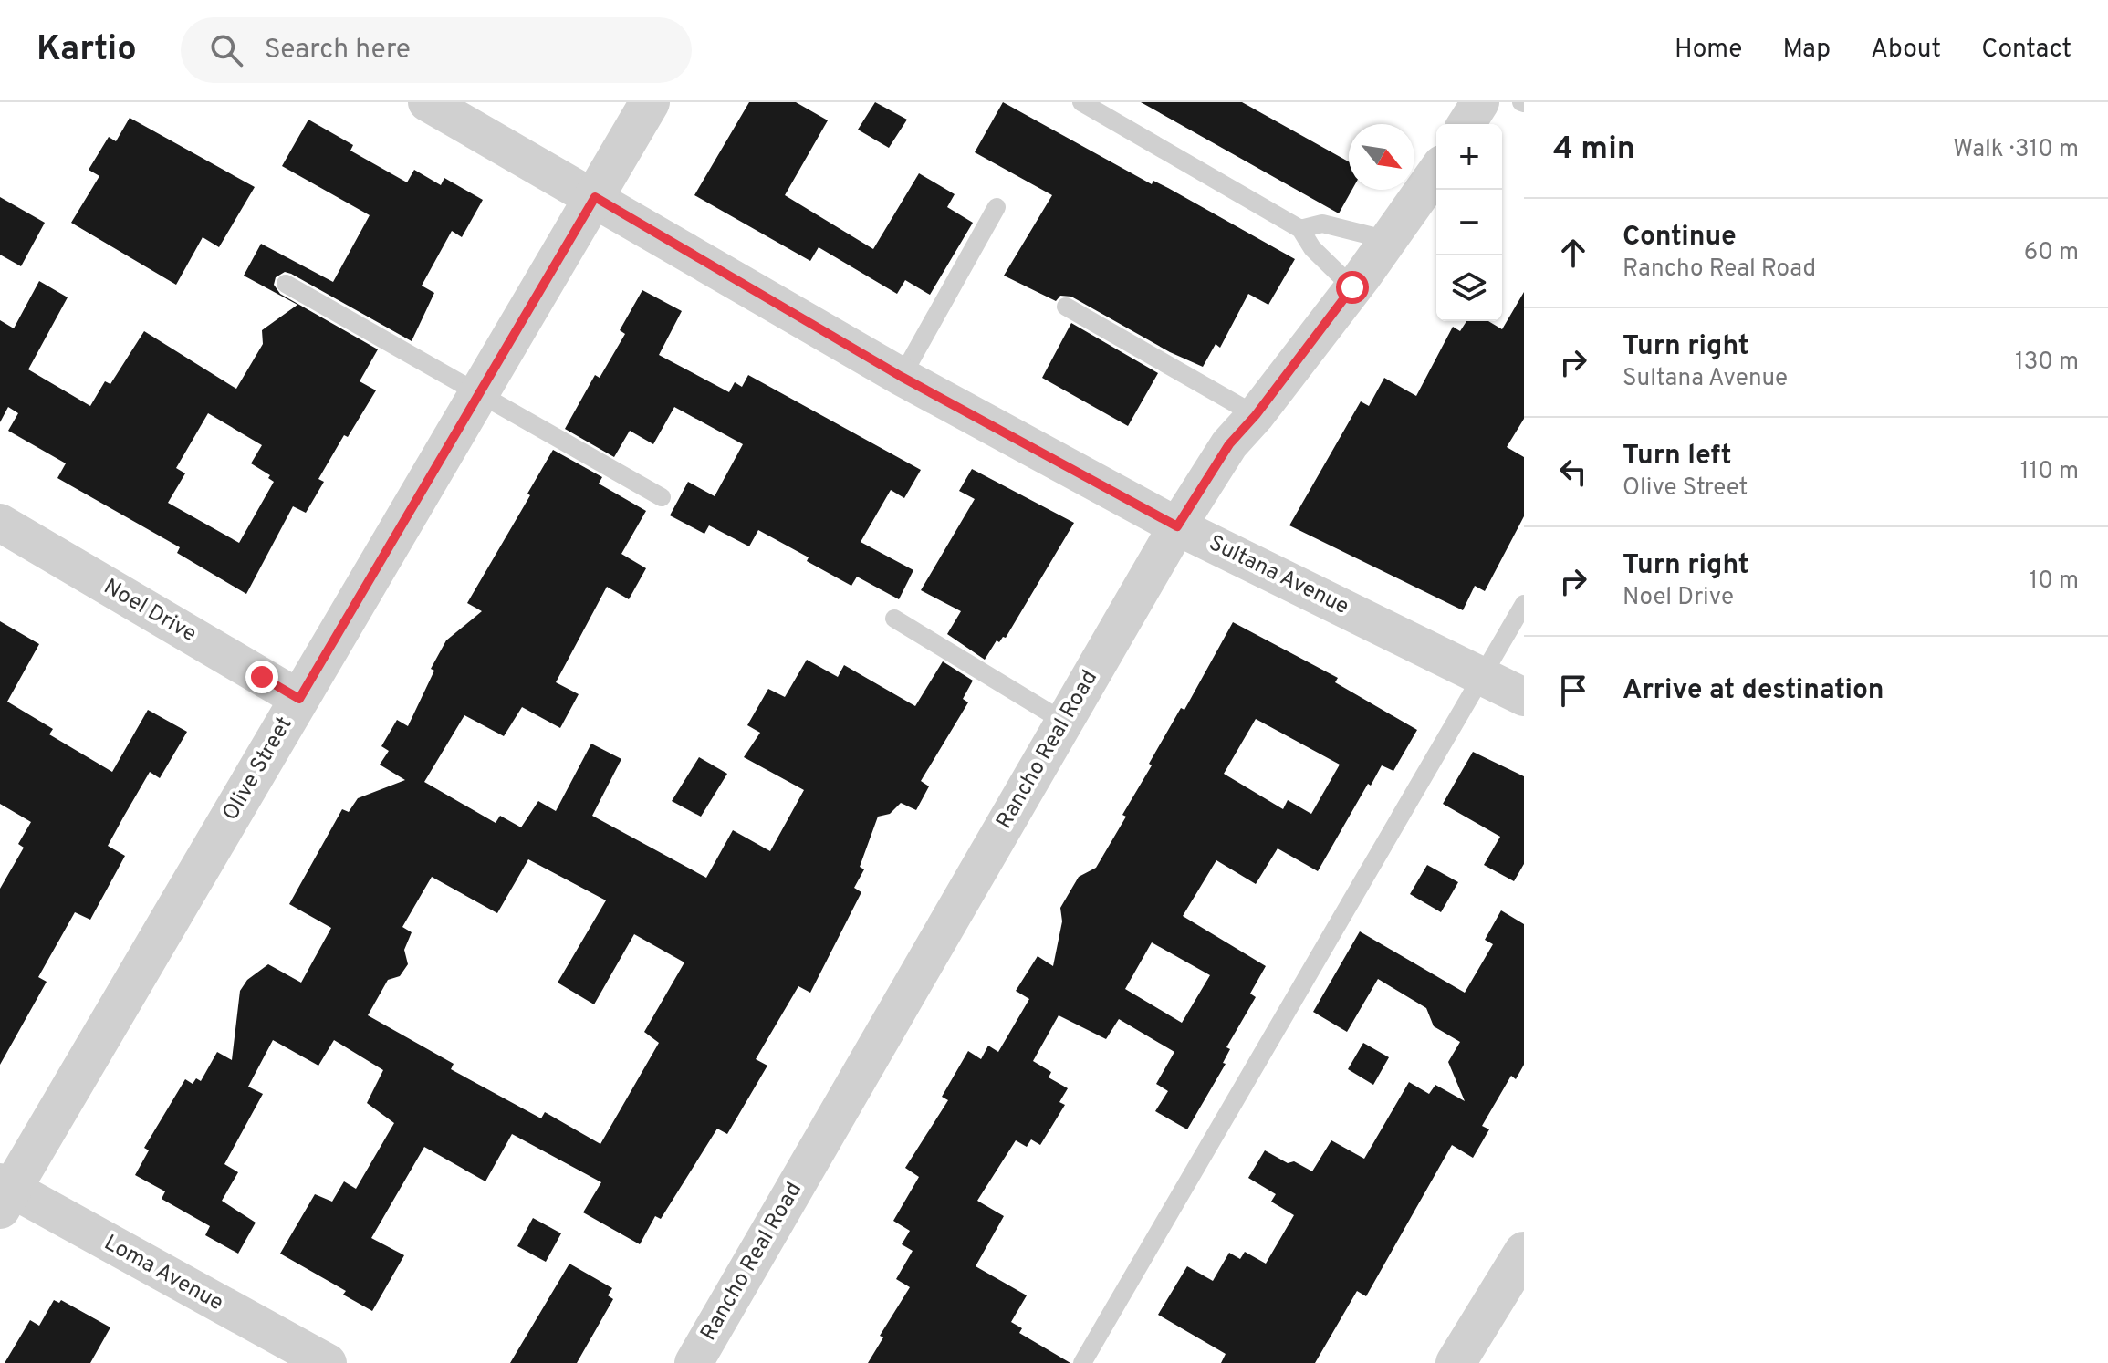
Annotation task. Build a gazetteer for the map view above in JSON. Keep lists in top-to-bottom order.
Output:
{
  "streets": {
    "street": [
      "Sultana Avenue",
      "Noel Drive",
      "Rancho Real Road",
      "Olive Street",
      "Loma Avenue"
    ]
  },
  "crossings": [
    ["Sultana Avenue", "Rancho Real Road"],
    ["Sultana Avenue", "Olive Street"],
    ["Noel Drive", "Olive Street"],
    ["Olive Street", "Loma Avenue"]
  ],
  "north": "bottom right",
  "page": {
    "header": "Kartio",
    "search": "Search here",
    "nav": [
      "Home",
      "Map",
      "About",
      "Contact"
    ],
    "heading": ["4 min", "Walk · 310 m"],
    "map_buttons": ["+", "−"],
    "list": [
      ["Continue", "Rancho Real Road", "60 m"],
      ["Turn right", "Sultana Avenue", "130 m"],
      ["Turn left", "Olive Street", "110 m"],
      ["Turn right", "Noel Drive", "10 m"],
      "Arrive at destination"
    ]
  }
}
